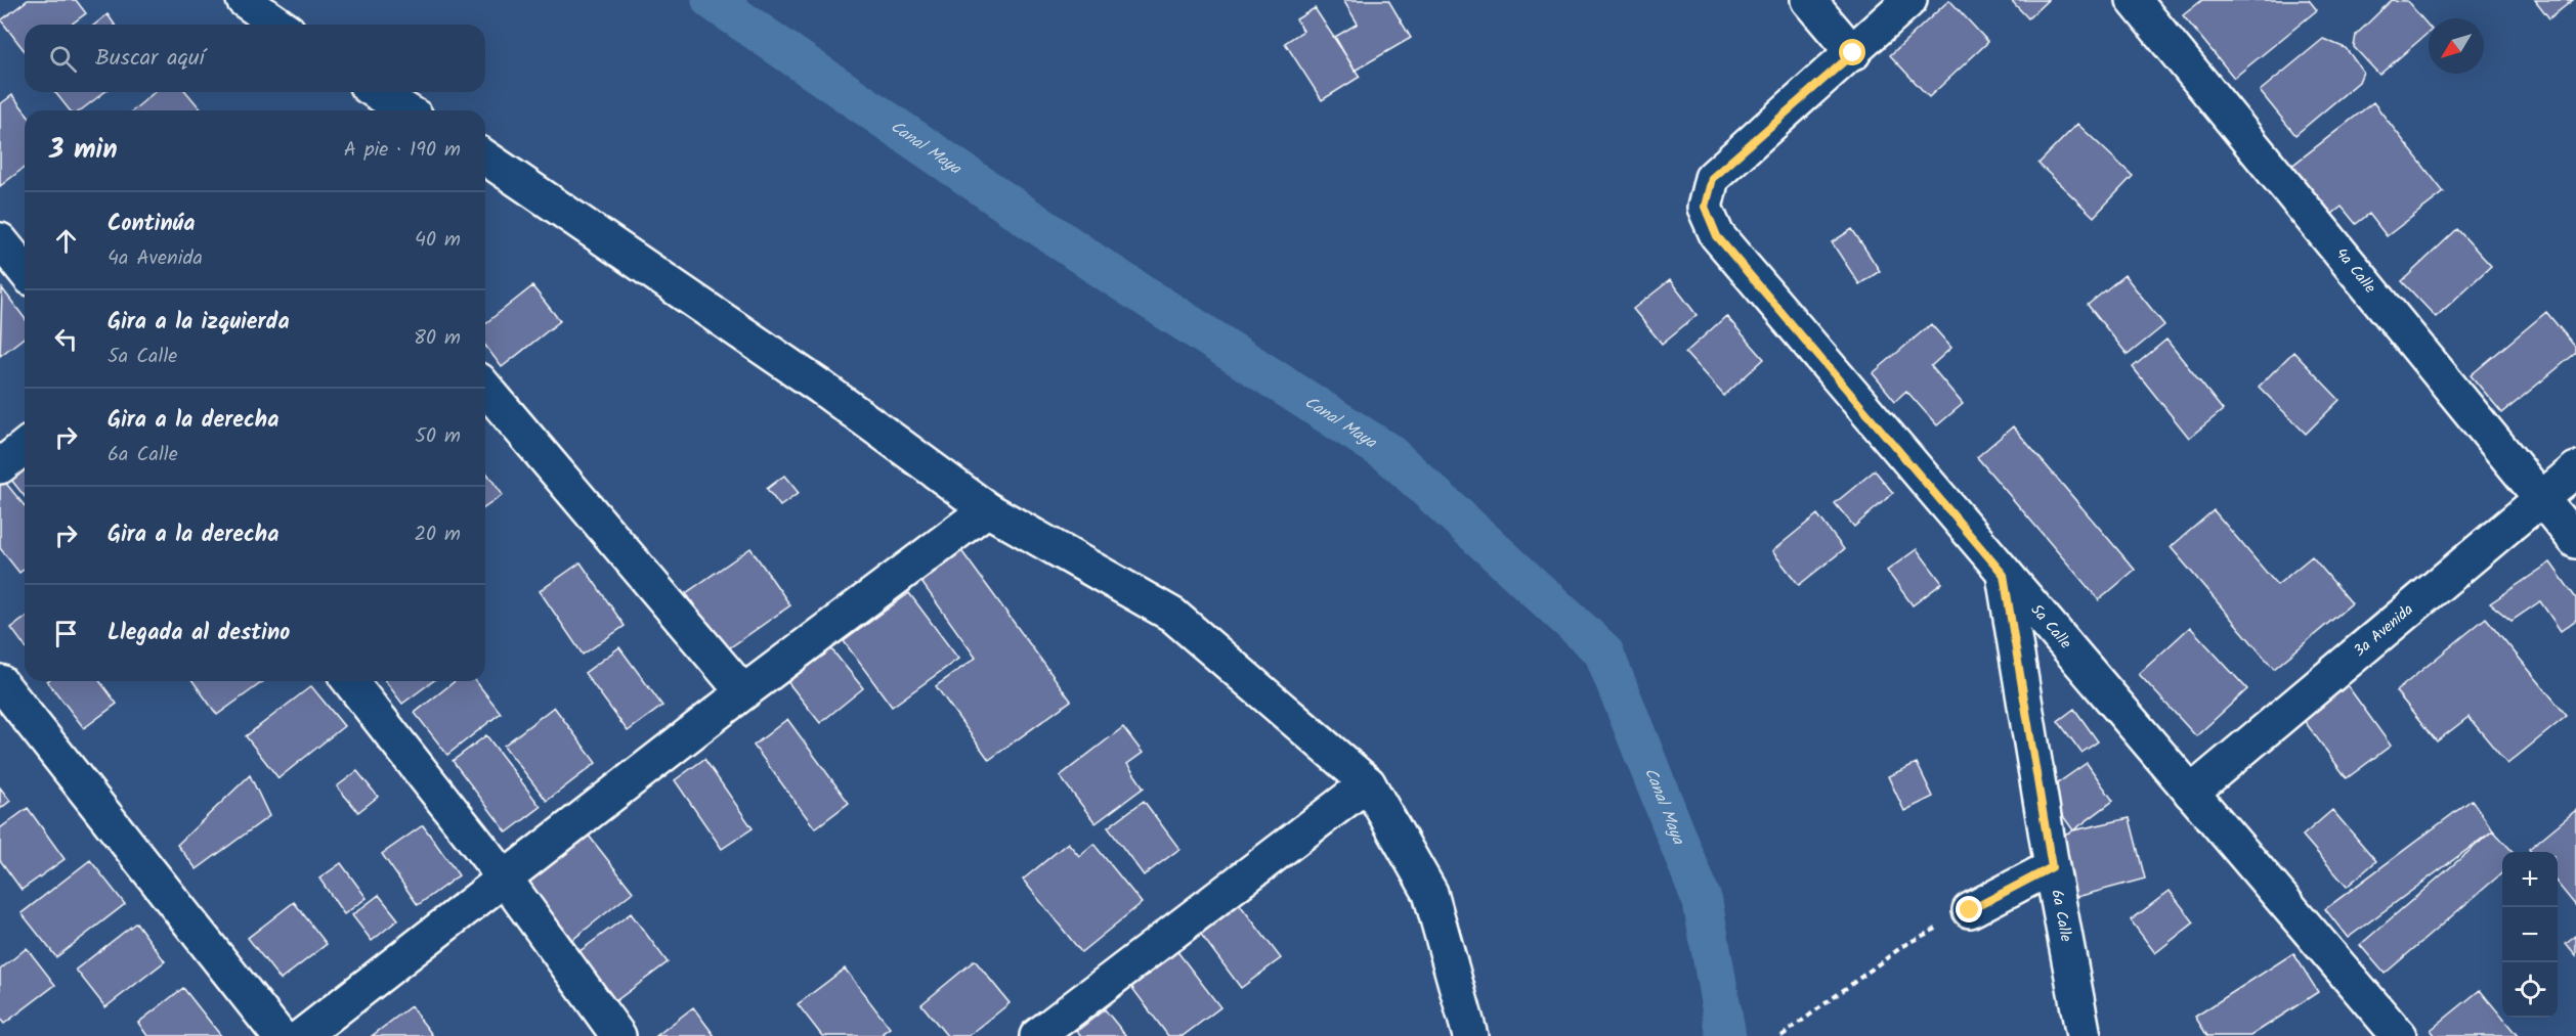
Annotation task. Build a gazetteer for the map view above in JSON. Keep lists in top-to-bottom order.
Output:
{
  "streets": {
    "street": [
      "4a Calle",
      "5a Calle",
      "3a Avenida",
      "6a Calle"
    ]
  },
  "crossings": [
    ["4a Calle", "3a Avenida"],
    ["5a Calle", "3a Avenida"],
    ["5a Calle", "6a Calle"]
  ],
  "water": ["Canal Maya"],
  "north": "bottom left",
  "page": {
    "search": "Buscar aquí",
    "heading": ["3 min", "A pie · 190 m"],
    "list": [
      ["Continúa", "4a Avenida", "40 m"],
      ["Gira a la izquierda", "5a Calle", "80 m"],
      ["Gira a la derecha", "6a Calle", "50 m"],
      ["Gira a la derecha", "20 m"],
      "Llegada al destino"
    ],
    "map_buttons": ["+", "−"]
  }
}
